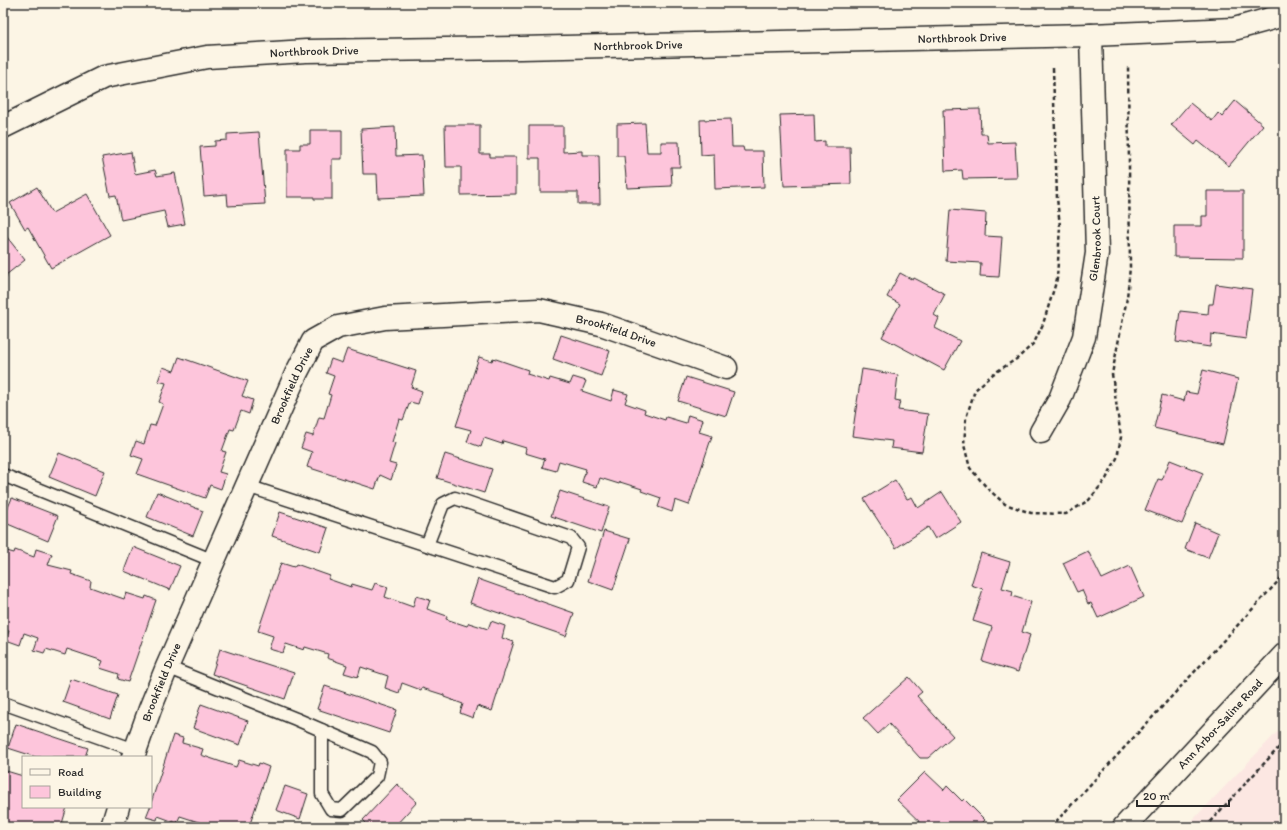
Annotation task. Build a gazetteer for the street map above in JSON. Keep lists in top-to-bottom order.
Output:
{
  "streets": {
    "street": [
      "Northbrook Drive",
      "Glenbrook Court",
      "Brookfield Drive",
      "Ann Arbor-Saline Road"
    ]
  },
  "crossings": [
    ["Northbrook Drive", "Glenbrook Court"]
  ],
  "legend": ["Road", "Building"],
  "scale_bar": "20 m"
}
